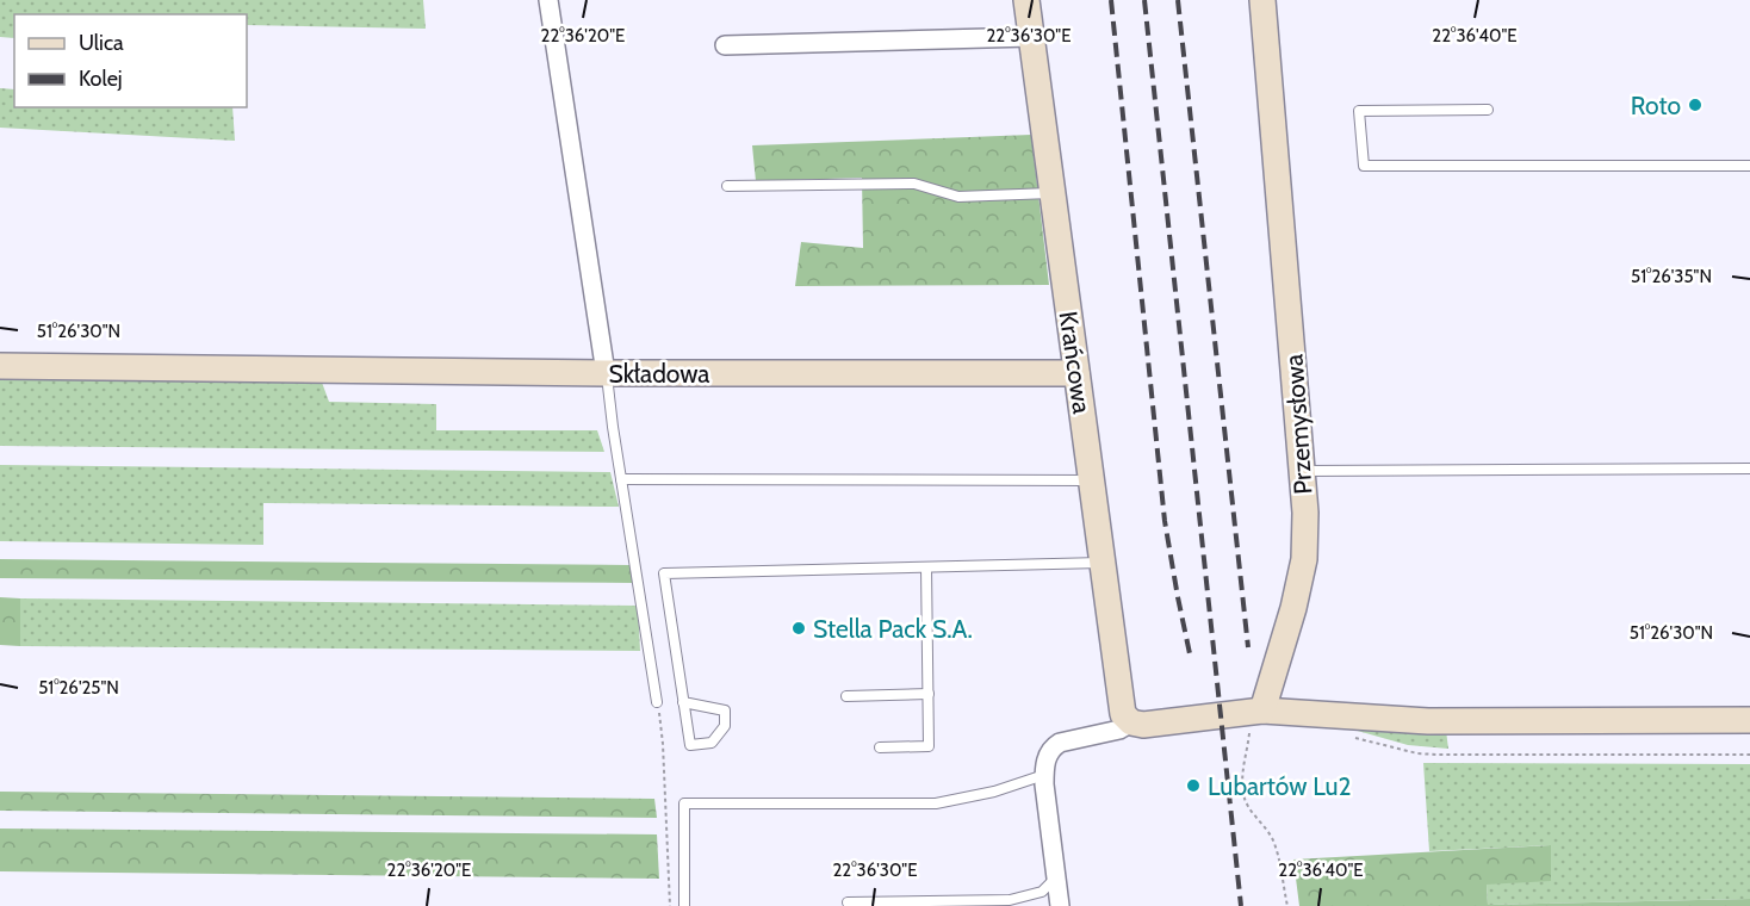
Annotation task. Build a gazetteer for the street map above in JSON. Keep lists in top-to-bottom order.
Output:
{
  "streets": {
    "street": ["Krańcowa", "Składowa", "Przemysłowa"]
  },
  "crossings": [
    ["Krańcowa", "Składowa"]
  ],
  "places": ["Roto", "Stella Pack S.A.", "Lubartów Lu2"],
  "legend": ["Ulica", "Kolej"],
  "coordinates": [
    "22°36'20\"E",
    "22°36'30\"E",
    "22°36'40\"E",
    "51°26'35\"N",
    "51°26'30\"N",
    "51°26'25\"N"
  ]
}
